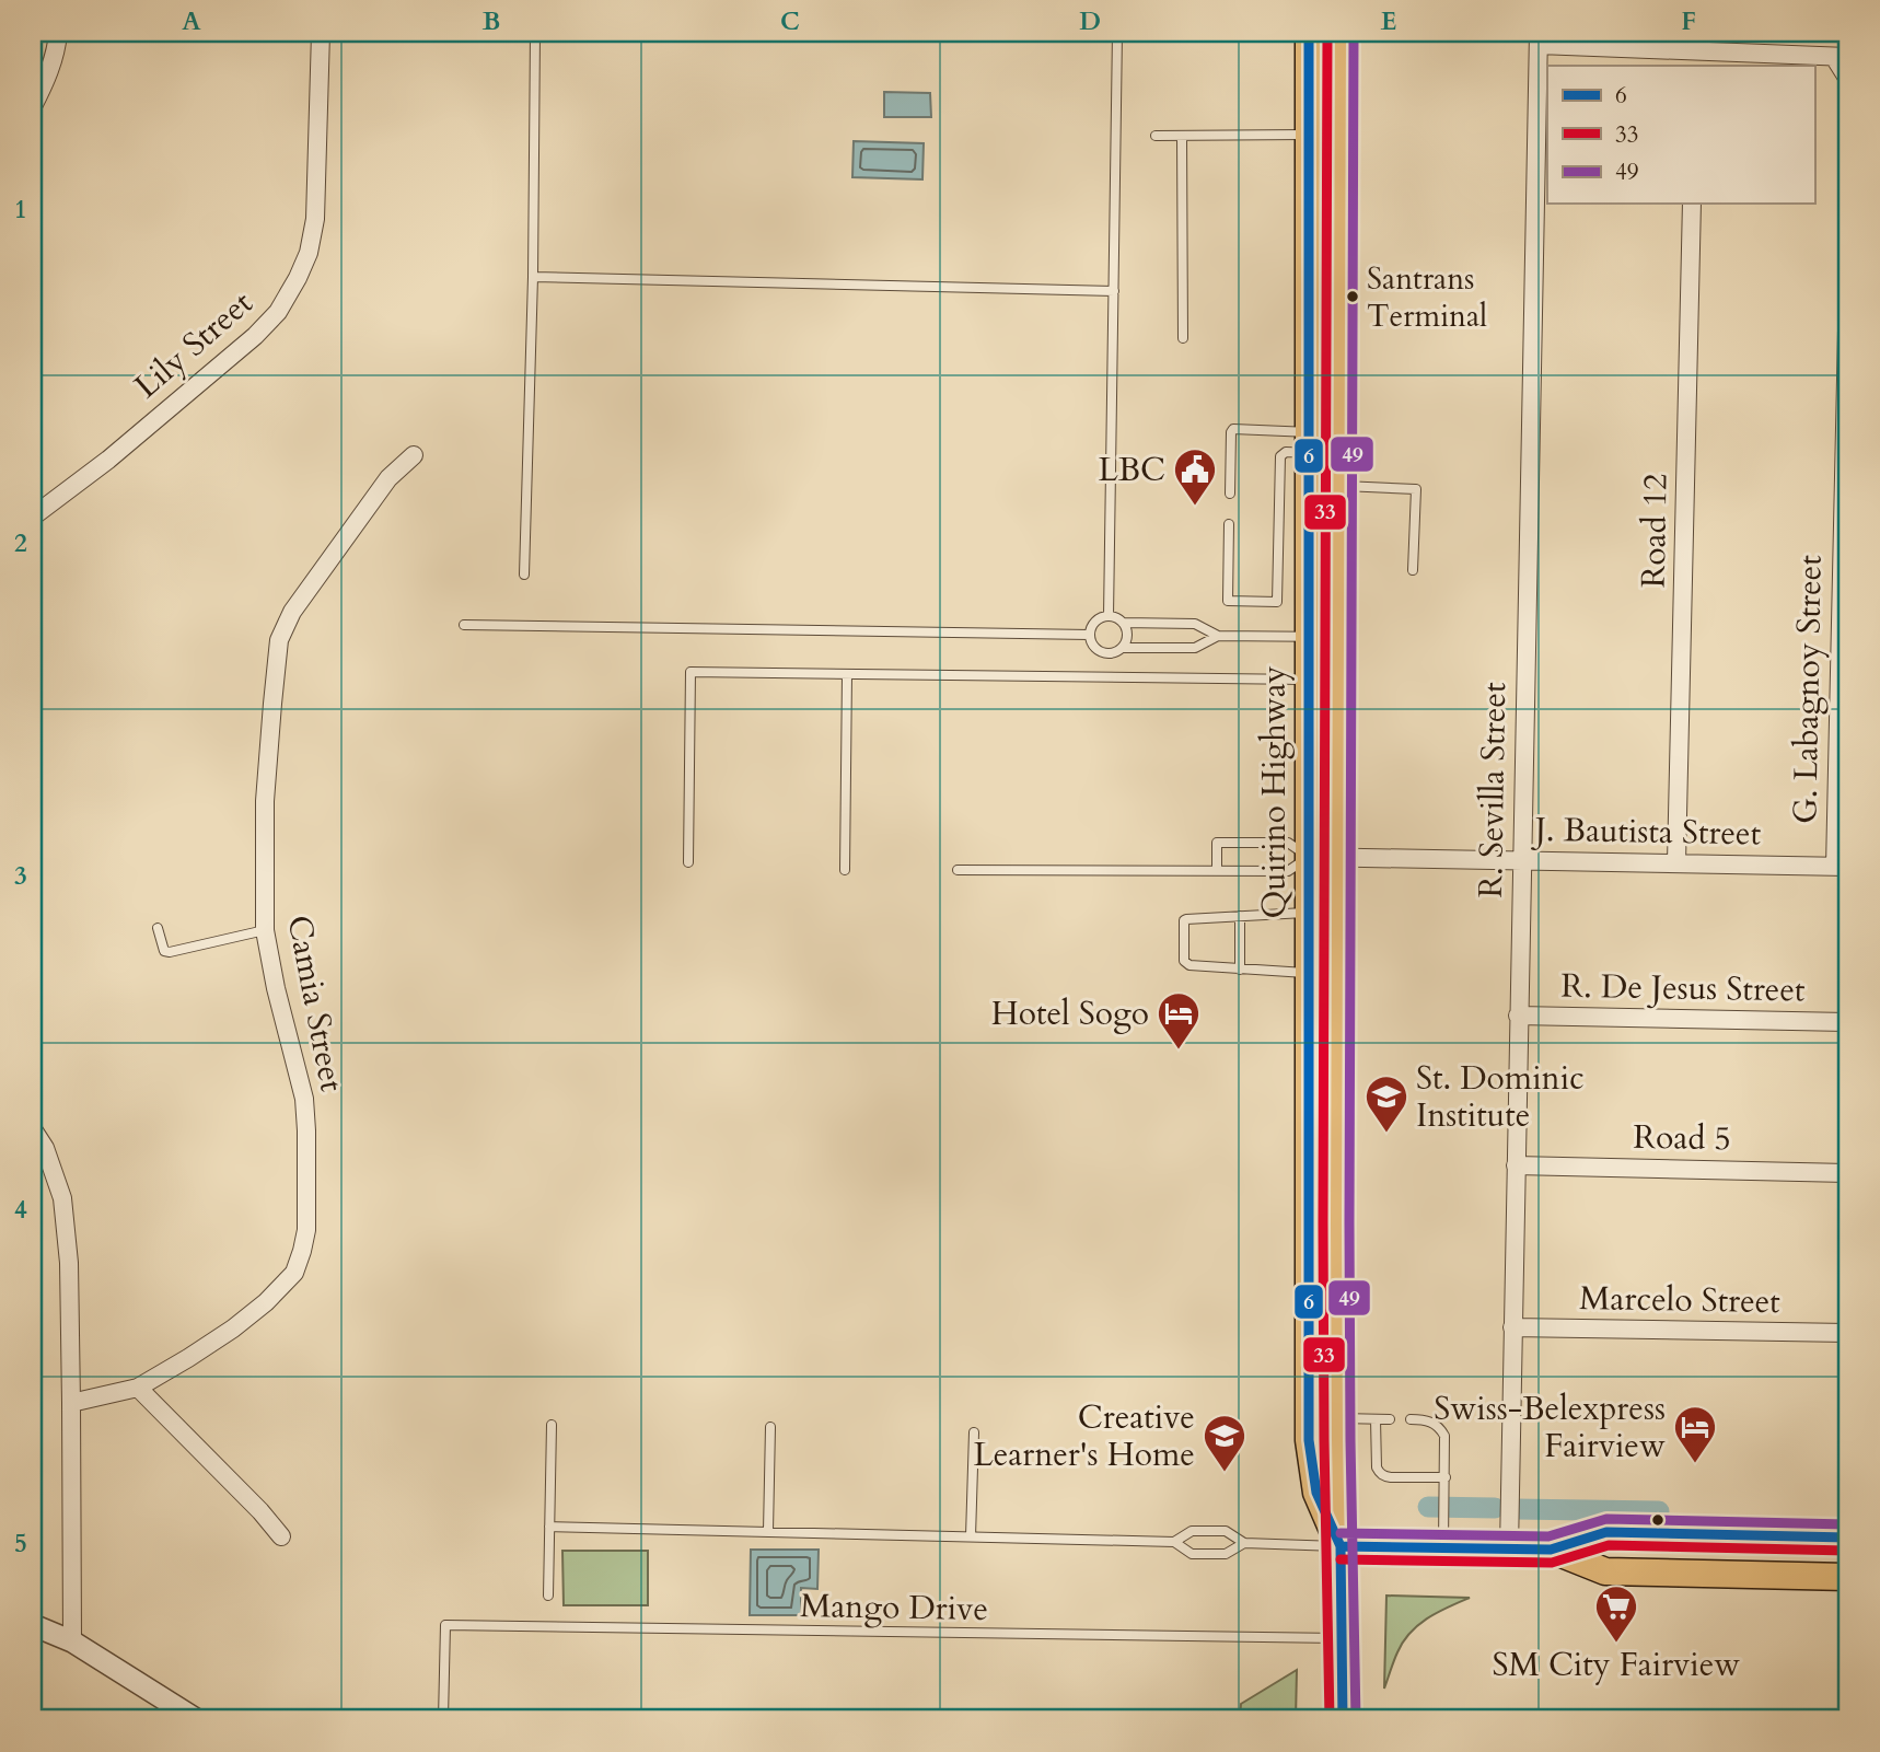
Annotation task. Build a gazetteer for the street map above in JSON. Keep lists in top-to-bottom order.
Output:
{
  "streets": {
    "main road": ["Quirino Highway"],
    "street": [
      "Lily Street",
      "Road 12",
      "G. Labagnoy Street",
      "R. Sevilla Street",
      "J. Bautista Street",
      "R. De Jesus Street",
      "Camia Street",
      "Road 5",
      "Marcelo Street"
    ],
    "lane": ["Mango Drive"]
  },
  "crossings": [
    ["Road 12", "J. Bautista Street"],
    ["G. Labagnoy Street", "J. Bautista Street"],
    ["R. Sevilla Street", "J. Bautista Street"],
    ["R. Sevilla Street", "R. De Jesus Street"],
    ["R. Sevilla Street", "Road 5"],
    ["R. Sevilla Street", "Marcelo Street"],
    ["Quirino Highway", "J. Bautista Street"],
    ["Quirino Highway", "Mango Drive"]
  ],
  "places": {
    "other": ["Santrans Terminal"],
    "public building": ["LBC"],
    "hotel": ["Hotel Sogo", "Swiss-Belexpress Fairview"],
    "school or university": ["St. Dominic Institute", "Creative Learner's Home"],
    "supermarket": ["SM City Fairview"]
  },
  "lines": ["transit line 6", "transit line 33", "transit line 49"],
  "legend": ["6", "33", "49"],
  "grid": {
    "columns": [
      "A",
      "B",
      "C",
      "D",
      "E",
      "F"
    ],
    "rows": [
      "1",
      "2",
      "3",
      "4",
      "5"
    ]
  }
}
